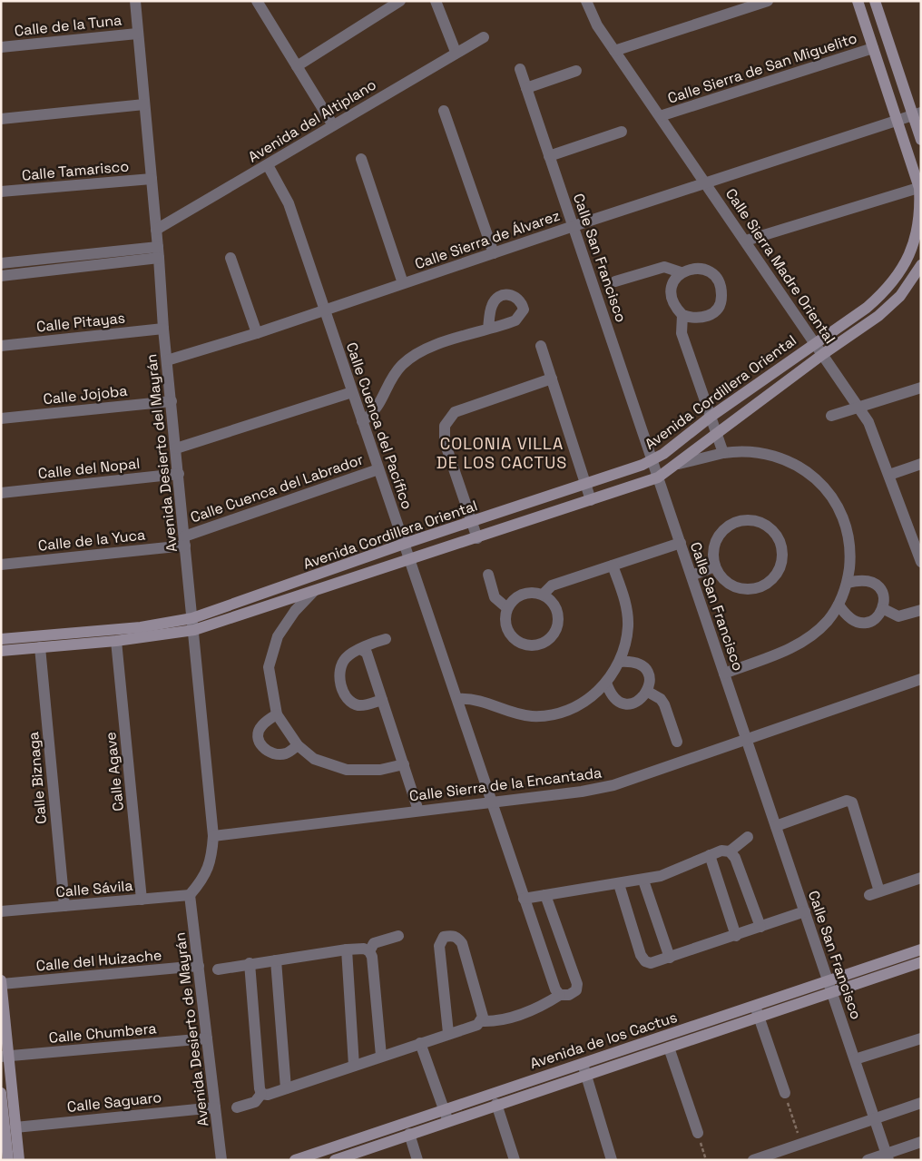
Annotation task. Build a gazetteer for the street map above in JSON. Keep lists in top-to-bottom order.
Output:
{
  "streets": {
    "street": [
      "Calle de la Tuna",
      "Calle Sierra de San Miguelito",
      "Avenida del Altiplano",
      "Calle Tamarisco",
      "Calle Sierra de Álvarez",
      "Calle San Francisco",
      "Calle Sierra Madre Oriental",
      "Calle Pitayas",
      "Avenida Cordillera Oriental",
      "Calle Jojoba",
      "Calle Cuenca del Pacífico",
      "Avenida Desierto del Mayrán",
      "Calle del Nopal",
      "Calle Cuenca del Labrador",
      "Calle de la Yuca",
      "Calle Agave",
      "Calle Biznaga",
      "Calle Sierra de la Encantada",
      "Calle Sávila",
      "Calle del Huizache",
      "Avenida Desierto de Mayrán",
      "Calle Chumbera",
      "Avenida de los Cactus",
      "Calle Saguaro"
    ]
  },
  "crossings": [
    ["Calle de la Tuna", "Avenida Desierto del Mayrán"],
    ["Calle Sierra de San Miguelito", "Calle Sierra Madre Oriental"],
    ["Calle Sierra de San Miguelito", "Avenida Cordillera Oriental"],
    ["Avenida del Altiplano", "Calle Cuenca del Pacífico"],
    ["Avenida del Altiplano", "Avenida Desierto del Mayrán"],
    ["Calle Tamarisco", "Avenida Desierto del Mayrán"],
    ["Calle Sierra de Álvarez", "Calle San Francisco"],
    ["Calle Sierra de Álvarez", "Calle Sierra Madre Oriental"],
    ["Calle Sierra de Álvarez", "Avenida Cordillera Oriental"],
    ["Calle Sierra de Álvarez", "Calle Cuenca del Pacífico"],
    ["Calle Sierra de Álvarez", "Avenida Desierto del Mayrán"],
    ["Calle San Francisco", "Avenida Cordillera Oriental"],
    ["Calle San Francisco", "Calle Sierra de la Encantada"],
    ["Calle San Francisco", "Avenida de los Cactus"],
    ["Calle Sierra Madre Oriental", "Avenida Cordillera Oriental"],
    ["Calle Pitayas", "Avenida Desierto del Mayrán"],
    ["Avenida Cordillera Oriental", "Calle Cuenca del Pacífico"],
    ["Avenida Cordillera Oriental", "Avenida Desierto del Mayrán"],
    ["Avenida Cordillera Oriental", "Calle Agave"],
    ["Avenida Cordillera Oriental", "Calle Biznaga"],
    ["Calle Jojoba", "Avenida Desierto del Mayrán"],
    ["Calle Cuenca del Pacífico", "Calle Cuenca del Labrador"],
    ["Calle Cuenca del Pacífico", "Calle Sierra de la Encantada"],
    ["Avenida Desierto del Mayrán", "Calle del Nopal"],
    ["Avenida Desierto del Mayrán", "Calle Cuenca del Labrador"],
    ["Avenida Desierto del Mayrán", "Calle de la Yuca"],
    ["Avenida Desierto del Mayrán", "Calle Sierra de la Encantada"],
    ["Avenida Desierto del Mayrán", "Calle Sávila"],
    ["Avenida Desierto del Mayrán", "Avenida Desierto de Mayrán"],
    ["Calle Cuenca del Labrador", "Calle de la Yuca"],
    ["Calle Agave", "Calle Sávila"],
    ["Calle Biznaga", "Calle Sávila"],
    ["Calle Sávila", "Avenida Desierto de Mayrán"],
    ["Calle del Huizache", "Avenida Desierto de Mayrán"],
    ["Avenida Desierto de Mayrán", "Calle Chumbera"],
    ["Avenida Desierto de Mayrán", "Calle Saguaro"]
  ],
  "districts": ["COLONIA VILLA DE LOS CACTUS"]
}
